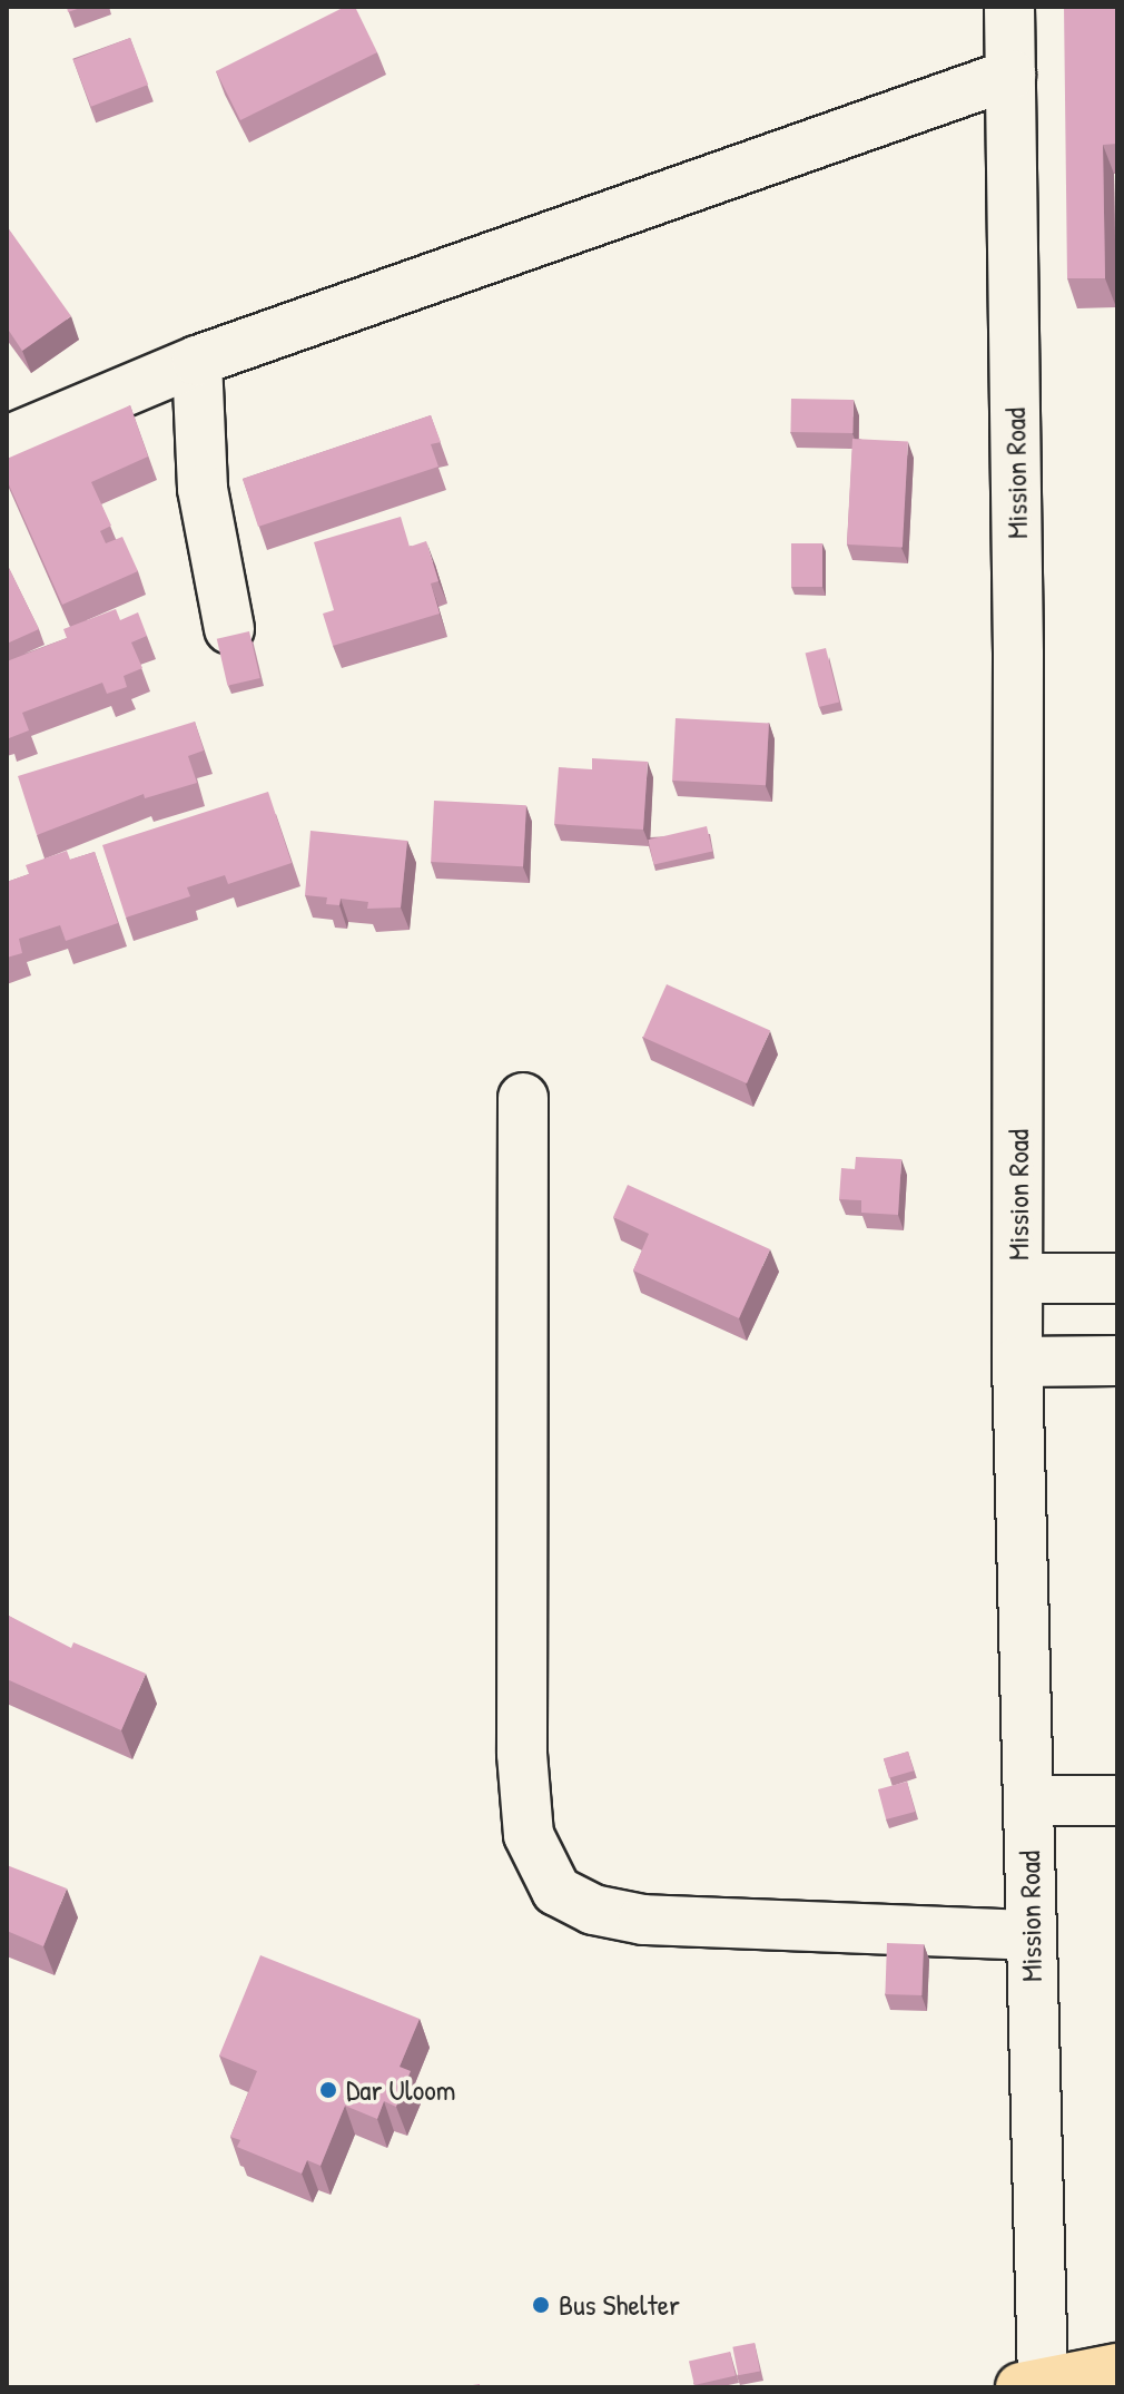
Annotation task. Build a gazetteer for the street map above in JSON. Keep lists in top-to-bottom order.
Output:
{
  "streets": {
    "street": ["Mission Road"]
  },
  "places": ["Dar Uloom", "Bus Shelter"]
}
